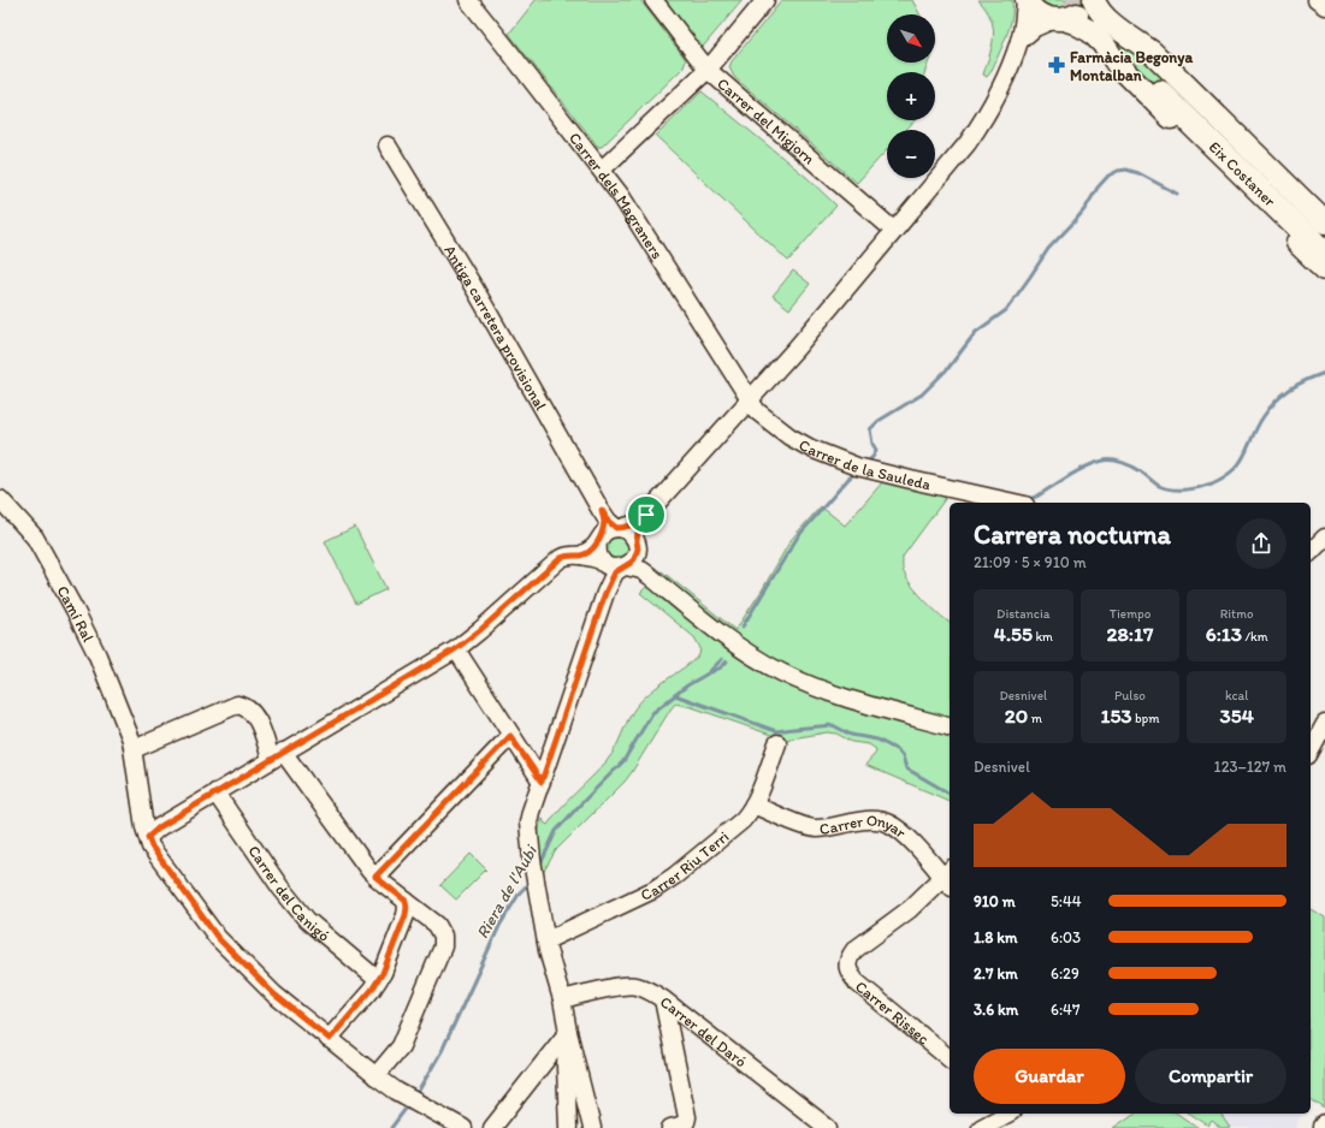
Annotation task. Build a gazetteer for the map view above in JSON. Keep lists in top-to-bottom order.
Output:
{
  "streets": {
    "highway": ["Eix Costaner"],
    "street": [
      "Carrer del Migjorn",
      "Carrer dels Magraners",
      "Antiga carretera provisional",
      "Carrer de la Sauleda",
      "Camí Ral",
      "Carrer Onyar",
      "Carrer Riu Terri",
      "Carrer del Canigó",
      "Carrer Rissec",
      "Carrer del Daró"
    ]
  },
  "crossings": [
    ["Carrer dels Magraners", "Carrer de la Sauleda"],
    ["Carrer Onyar", "Carrer Riu Terri"],
    ["Carrer Onyar", "Carrer Rissec"]
  ],
  "water": ["Riera de l'Aubi"],
  "places": {
    "pharmacy": ["Farmàcia Begonya Montalban"]
  },
  "north": "bottom right",
  "page": {
    "map_buttons": ["+", "−"],
    "heading": ["Carrera nocturna", "21:09 · 5 × 910 m"],
    "stats": [
      ["Distancia", "4.55 km"],
      ["Tiempo", "28:17"],
      ["Ritmo", "6:13 /km"],
      ["Desnivel", "20 m"],
      ["Pulso", "153 bpm"],
      ["kcal", "354"]
    ],
    "chart": ["Desnivel", "123–127 m"],
    "list": [
      {
        "name": "910 m",
        "note": "5:44"
      },
      {
        "name": "1.8 km",
        "note": "6:03"
      },
      {
        "name": "2.7 km",
        "note": "6:29"
      },
      {
        "name": "3.6 km",
        "note": "6:47"
      }
    ],
    "buttons": ["Guardar", "Compartir"]
  }
}
